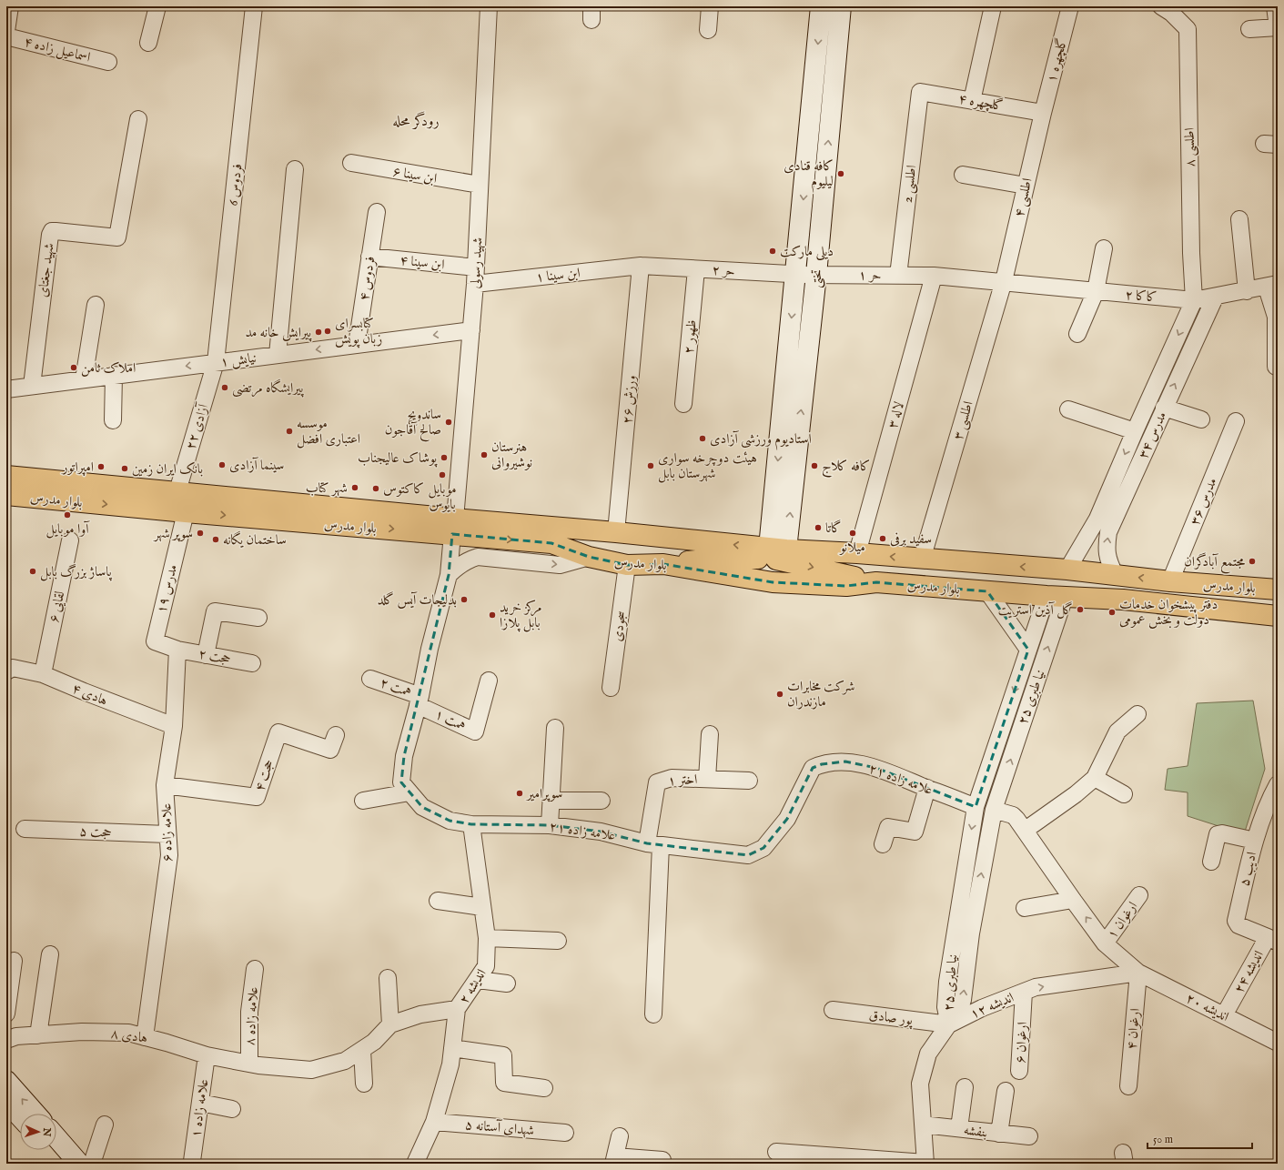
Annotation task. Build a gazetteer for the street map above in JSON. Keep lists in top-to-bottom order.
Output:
{
  "streets": {
    "main road": ["تختی", "بلوار مدرس"],
    "street": [
      "اسماعیل زاده ۴",
      "گلچهره ۱",
      "گلچهره ۴",
      "اطلسی ۸",
      "ابن سینا ۶",
      "اطلسی 2",
      "فردوس 6",
      "اطلسی ۴",
      "ابن سینا ۴",
      "شهید رسولی",
      "شهید جغتای",
      "حر ۲",
      "ابن سینا ۱",
      "حر ۱",
      "فردوس ۴",
      "کاکا ۲",
      "ظهور ۲",
      "نیایش ۱",
      "ورزش ۲۶",
      "لاله ۳",
      "اطلسی ۳",
      "آزادی ٢٢",
      "مدرس ۳۴",
      "مدرس ۳۶",
      "مدرس ۱۹",
      "لقایی ۶",
      "سجودی",
      "حجت ۲",
      "همت ۲",
      "هادی ۴",
      "نیا طبری ۲۵",
      "همت ۱",
      "حجت ۴",
      "علامه زاده ۲۱",
      "اختر ۱",
      "حجت ۵",
      "علامه زاده ۶",
      "ادیب ۵",
      "ارغوان ۱",
      "اندیشه ۲۴",
      "اندیشه ۲",
      "اندیشه ۱۲",
      "اندیشه ۲۰",
      "علامه زاده ۸",
      "پور صادق",
      "ارغوان ۴",
      "هادی ۸",
      "ارغوان ۶",
      "علامه زاده ۱",
      "شهدای آستانه ۵",
      "بنفشه"
    ]
  },
  "crossings": [
    ["گلچهره ۱", "گلچهره ۴"],
    ["گلچهره ۱", "اطلسی ۴"],
    ["گلچهره ۴", "اطلسی 2"],
    ["گلچهره ۴", "اطلسی ۴"],
    ["اطلسی ۸", "کاکا ۲"],
    ["اطلسی ۸", "مدرس ۳۴"],
    ["ابن سینا ۶", "شهید رسولی"],
    ["اطلسی 2", "حر ۱"],
    ["فردوس 6", "نیایش ۱"],
    ["فردوس 6", "آزادی ٢٢"],
    ["اطلسی ۴", "حر ۱"],
    ["اطلسی ۴", "کاکا ۲"],
    ["اطلسی ۴", "اطلسی ۳"],
    ["ابن سینا ۴", "شهید رسولی"],
    ["ابن سینا ۴", "فردوس ۴"],
    ["شهید رسولی", "ابن سینا ۱"],
    ["شهید رسولی", "نیایش ۱"],
    ["شهید رسولی", "بلوار مدرس"],
    ["شهید رسولی", "علامه زاده ۲۱"],
    ["شهید جغتای", "نیایش ۱"],
    ["حر ۲", "ابن سینا ۱"],
    ["حر ۲", "حر ۱"],
    ["حر ۲", "تختی"],
    ["حر ۲", "ظهور ۲"],
    ["حر ۲", "ورزش ۲۶"],
    ["ابن سینا ۱", "ورزش ۲۶"],
    ["حر ۱", "تختی"],
    ["حر ۱", "کاکا ۲"],
    ["حر ۱", "لاله ۳"],
    ["حر ۱", "اطلسی ۳"],
    ["فردوس ۴", "نیایش ۱"],
    ["تختی", "بلوار مدرس"],
    ["کاکا ۲", "اطلسی ۳"],
    ["کاکا ۲", "مدرس ۳۴"],
    ["نیایش ۱", "آزادی ٢٢"],
    ["ورزش ۲۶", "بلوار مدرس"],
    ["لاله ۳", "بلوار مدرس"],
    ["اطلسی ۳", "بلوار مدرس"],
    ["آزادی ٢٢", "بلوار مدرس"],
    ["مدرس ۳۴", "بلوار مدرس"],
    ["بلوار مدرس", "مدرس ۳۶"],
    ["بلوار مدرس", "مدرس ۱۹"],
    ["بلوار مدرس", "سجودی"],
    ["بلوار مدرس", "نیا طبری ۲۵"],
    ["بلوار مدرس", "علامه زاده ۲۱"],
    ["مدرس ۱۹", "حجت ۲"],
    ["مدرس ۱۹", "علامه زاده ۶"],
    ["لقایی ۶", "هادی ۴"],
    ["حجت ۲", "علامه زاده ۶"],
    ["همت ۲", "همت ۱"],
    ["همت ۲", "علامه زاده ۲۱"],
    ["هادی ۴", "علامه زاده ۶"],
    ["نیا طبری ۲۵", "علامه زاده ۲۱"],
    ["نیا طبری ۲۵", "اندیشه ۱۲"],
    ["نیا طبری ۲۵", "اندیشه ۲۰"],
    ["نیا طبری ۲۵", "پور صادق"],
    ["همت ۱", "علامه زاده ۲۱"],
    ["حجت ۴", "علامه زاده ۶"],
    ["علامه زاده ۲۱", "اختر ۱"],
    ["علامه زاده ۲۱", "اندیشه ۲"],
    ["حجت ۵", "علامه زاده ۶"],
    ["علامه زاده ۶", "هادی ۸"],
    ["ادیب ۵", "اندیشه ۲۴"],
    ["ارغوان ۱", "اندیشه ۲۰"],
    ["اندیشه ۲۴", "اندیشه ۲۰"],
    ["اندیشه ۲", "شهدای آستانه ۵"],
    ["اندیشه ۱۲", "اندیشه ۲۰"],
    ["اندیشه ۱۲", "پور صادق"],
    ["اندیشه ۱۲", "ارغوان ۴"],
    ["اندیشه ۱۲", "ارغوان ۶"],
    ["اندیشه ۱۲", "بنفشه"],
    ["اندیشه ۲۰", "ارغوان ۴"],
    ["علامه زاده ۸", "هادی ۸"],
    ["هادی ۸", "علامه زاده ۱"]
  ],
  "one_way": ["نیایش ۱"],
  "districts": ["رودگر محله"],
  "places": [
    "کافه قنادی لیلیوم",
    "دیلی مارکت",
    "کتابسرای زبان پویش",
    "پیرایش خانه مد",
    "املاک ثامن",
    "پیرایشگاه مرتضی",
    "ساندویچ صالح آقاجون",
    "موسسه اعتباری افضل",
    "استادیوم ورزشی آزادی",
    "هنرستان نوشیروانی",
    "پوشاک عالیجناب",
    "سینما آزادی",
    "هیئت دوچرخه سواری شهرستان بابل",
    "کافه کلاج",
    "امپراتور",
    "بانک ایران زمین",
    "موبایل بایوس",
    "شهر کتاب",
    "کاکتوس",
    "آوا موبایل",
    "گاتا",
    "سوپر شهر",
    "میلانو",
    "سفید برفی",
    "ساختمان یگانه",
    "مجتمع آبادگران",
    "پاساژ بزرگ بابل",
    "بدلیجات آیس گلد",
    "گل آذین استریت",
    "دفتر پیشخوان خدمات دولت و بخش عمومی",
    "مرکز خرید بابل پلازا",
    "شرکت مخابرات مازندران",
    "سوپرامیر"
  ],
  "scale_bar": "50 m",
  "north": "right"
}
